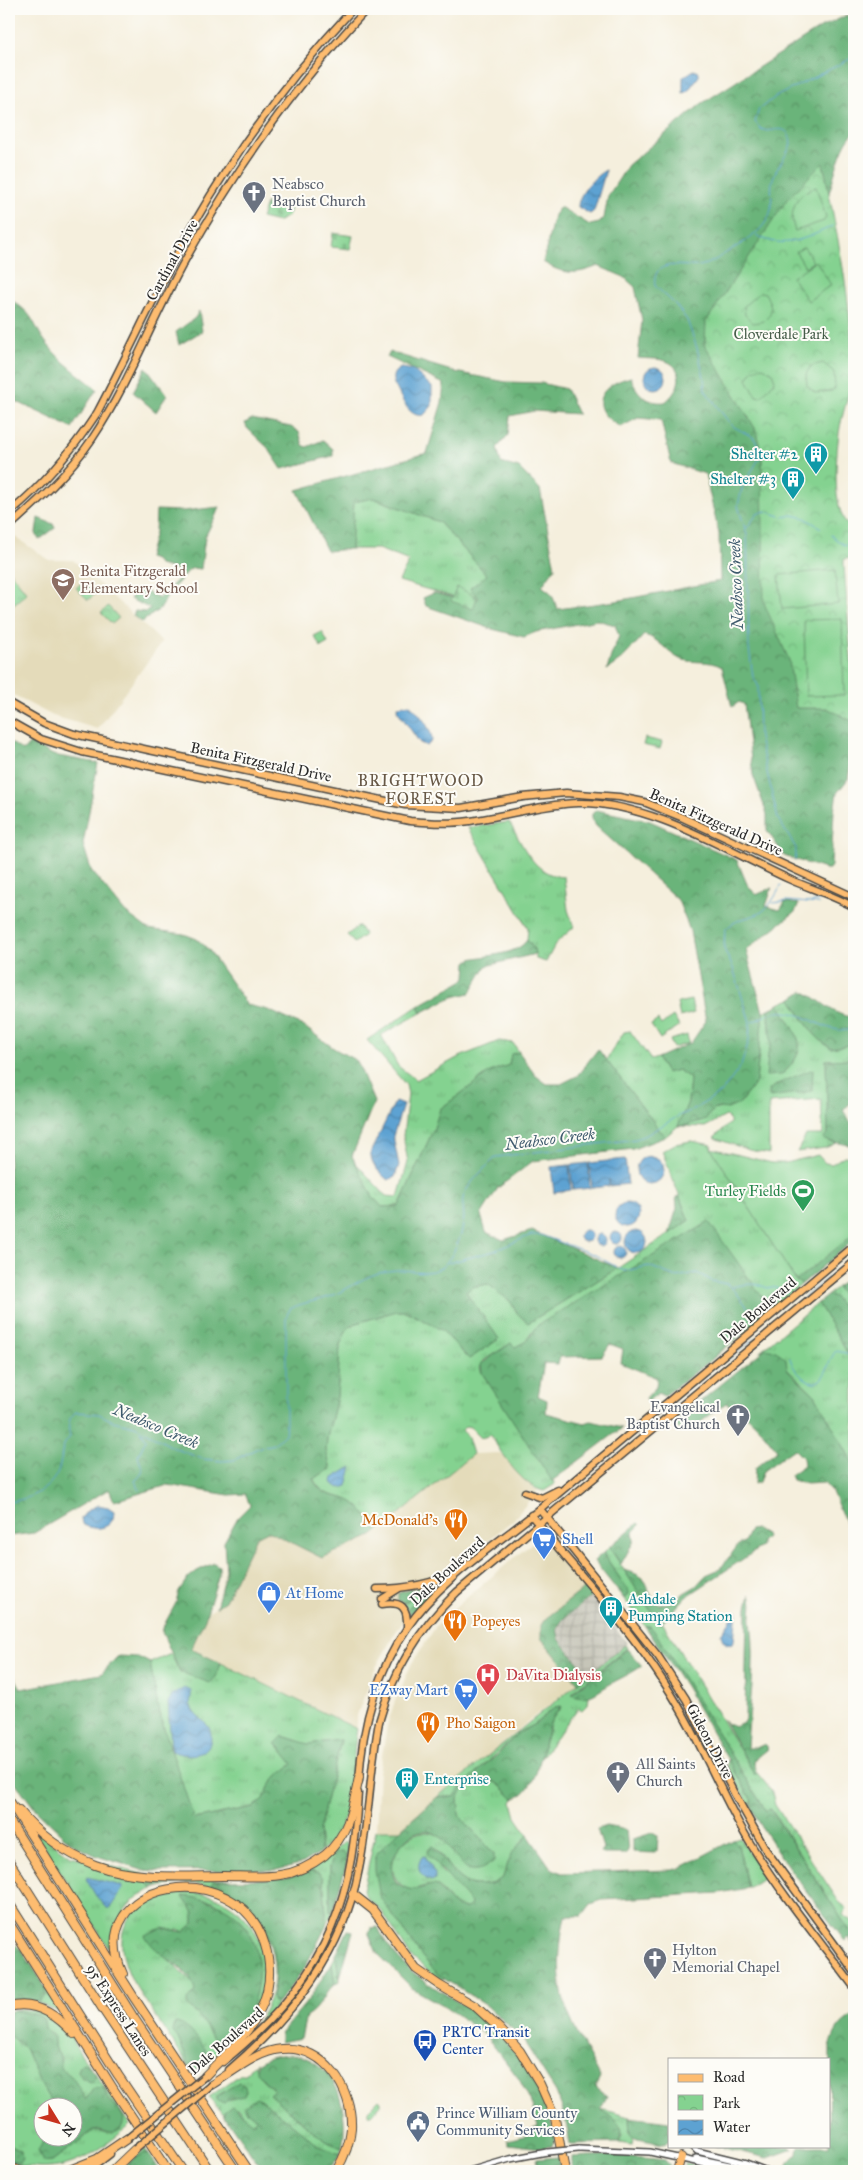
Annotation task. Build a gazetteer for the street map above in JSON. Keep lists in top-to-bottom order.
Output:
{
  "streets": {
    "highway": ["95 Express Lanes"],
    "main road": [
      "Cardinal Drive",
      "Benita Fitzgerald Drive",
      "Dale Boulevard",
      "Gideon Drive"
    ]
  },
  "crossings": [
    ["Dale Boulevard", "Gideon Drive"]
  ],
  "districts": ["BRIGHTWOOD FOREST"],
  "water": ["Neabsco Creek"],
  "parks": ["Cloverdale Park"],
  "places": {
    "church": [
      "Neabsco Baptist Church",
      "Evangelical Baptist Church",
      "All Saints Church",
      "Hylton Memorial Chapel"
    ],
    "building": [
      "Shelter #2",
      "Shelter #3",
      "Ashdale Pumping Station",
      "Enterprise"
    ],
    "school or university": ["Benita Fitzgerald Elementary School"],
    "sports": ["Turley Fields"],
    "restaurant": ["McDonald's", "Popeyes", "Pho Saigon"],
    "supermarket": ["Shell", "EZway Mart"],
    "shop": ["At Home"],
    "hospital": ["DaVita Dialysis"],
    "bus stop": ["PRTC Transit Center"],
    "public building": ["Prince William County Community Services"]
  },
  "legend": ["Road", "Park", "Water"],
  "north": "bottom right"
}
